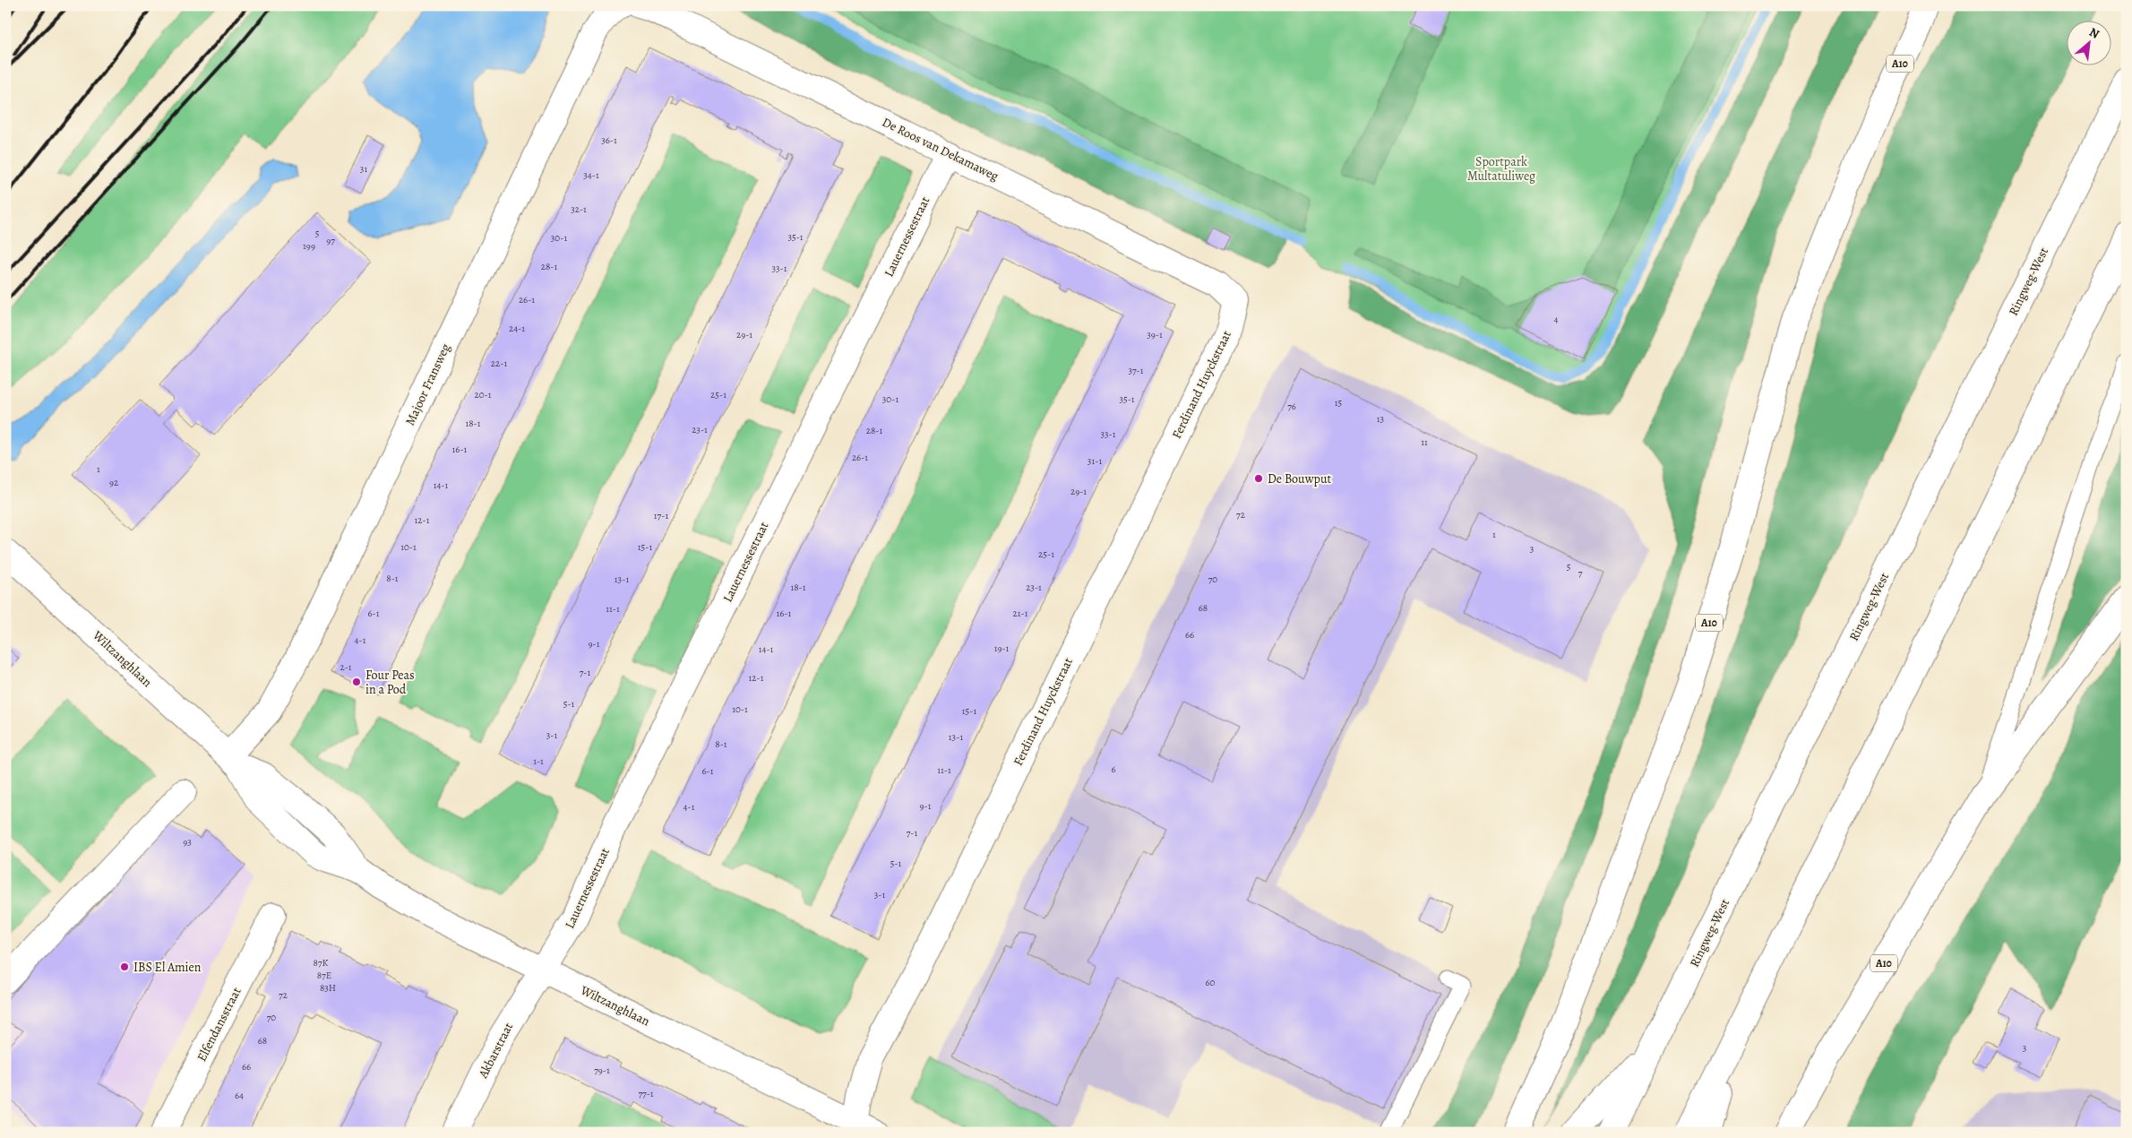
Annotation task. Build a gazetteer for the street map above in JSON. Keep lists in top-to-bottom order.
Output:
{
  "streets": {
    "main road": [
      "A10",
      "De Roos van Dekamaweg",
      "Lauernessestraat",
      "Ringweg-West",
      "Majoor Fransweg",
      "Ferdinand Huyckstraat",
      "Wiltzanghlaan",
      "Elfendansstraat",
      "Akbarstraat"
    ]
  },
  "crossings": [
    ["De Roos van Dekamaweg", "Lauernessestraat"],
    ["De Roos van Dekamaweg", "Majoor Fransweg"],
    ["De Roos van Dekamaweg", "Ferdinand Huyckstraat"],
    ["Lauernessestraat", "Wiltzanghlaan"],
    ["Lauernessestraat", "Akbarstraat"],
    ["Majoor Fransweg", "Wiltzanghlaan"],
    ["Ferdinand Huyckstraat", "Wiltzanghlaan"],
    ["Wiltzanghlaan", "Akbarstraat"]
  ],
  "parks": ["Sportpark Multatuliweg"],
  "places": ["De Bouwput", "Four Peas in a Pod", "IBS El Amien"],
  "house_numbers": [
    "36-1",
    "31",
    "34-1",
    "32-1",
    "5",
    "35-1",
    "30-1",
    "97",
    "199",
    "28-1",
    "33-1",
    "26-1",
    "4",
    "24-1",
    "29-1",
    "39-1",
    "22-1",
    "37-1",
    "20-1",
    "25-1",
    "30-1",
    "35-1",
    "15",
    "76",
    "13",
    "18-1",
    "23-1",
    "28-1",
    "33-1",
    "11",
    "16-1",
    "26-1",
    "31-1",
    "1",
    "92",
    "14-1",
    "29-1",
    "72",
    "17-1",
    "12-1",
    "1",
    "10-1",
    "15-1",
    "3",
    "25-1",
    "5",
    "7",
    "8-1",
    "13-1",
    "70",
    "18-1",
    "23-1",
    "68",
    "11-1",
    "6-1",
    "16-1",
    "21-1",
    "66",
    "4-1",
    "9-1",
    "19-1",
    "14-1",
    "2-1",
    "7-1",
    "12-1",
    "5-1",
    "10-1",
    "15-1",
    "3-1",
    "13-1",
    "8-1",
    "1-1",
    "6",
    "11-1",
    "6-1",
    "9-1",
    "4-1",
    "7-1",
    "93",
    "5-1",
    "3-1",
    "87K",
    "87E",
    "60",
    "83H",
    "72",
    "70",
    "68",
    "3",
    "66",
    "79-1",
    "77-1",
    "64"
  ],
  "north": "top right"
}
